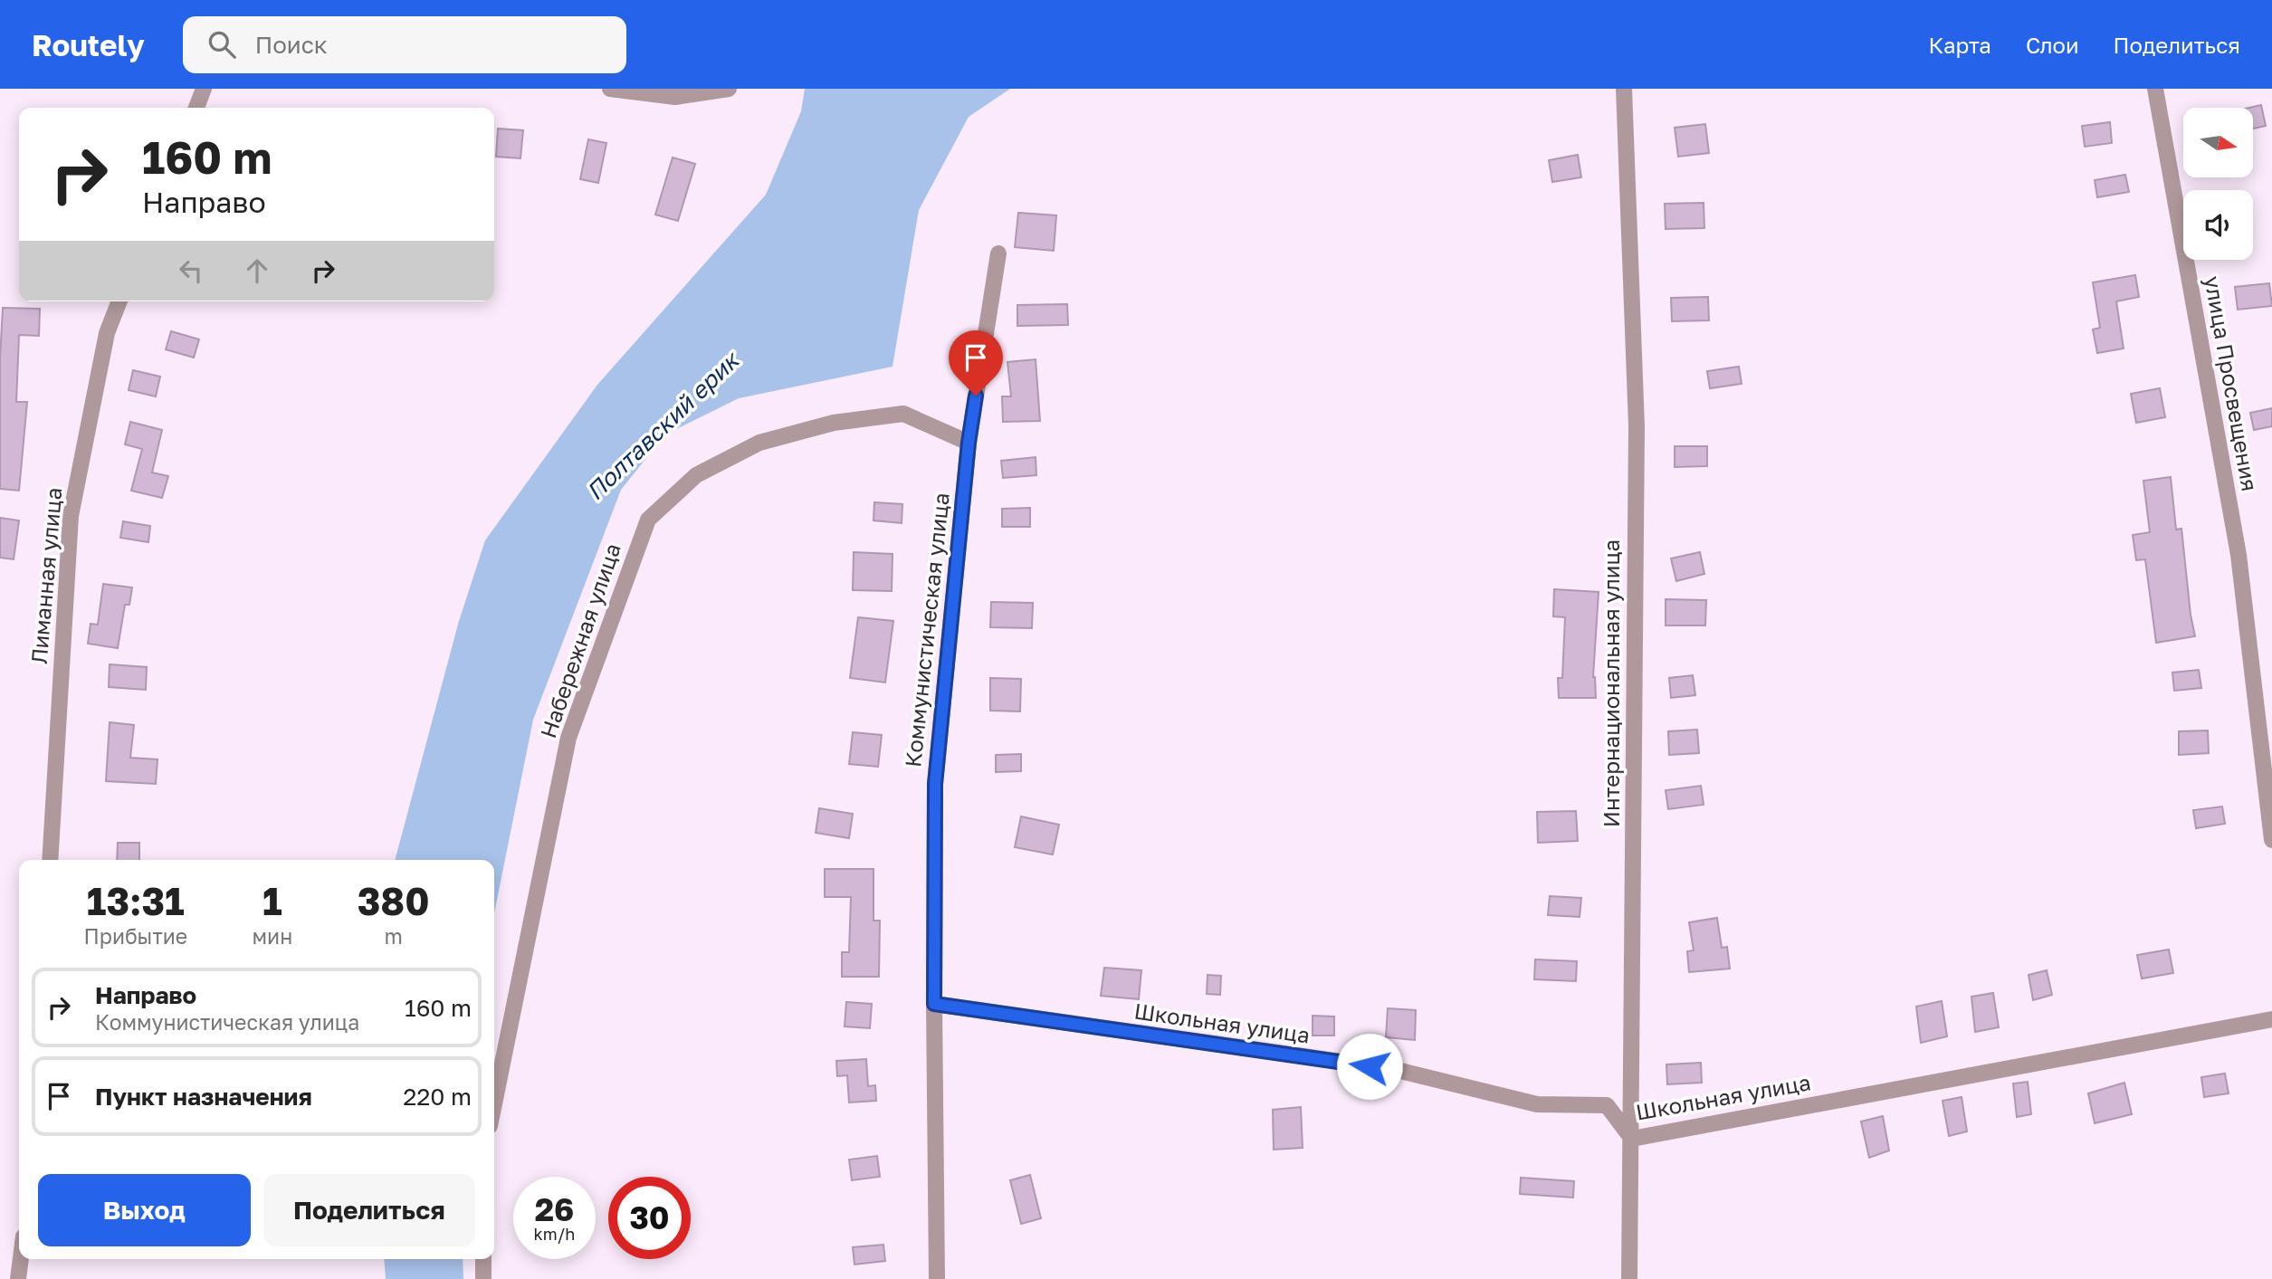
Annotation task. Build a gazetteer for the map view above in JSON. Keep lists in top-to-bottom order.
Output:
{
  "streets": {
    "street": [
      "улица Просвещения",
      "Лиманная улица",
      "Коммунистическая улица",
      "Набережная улица",
      "Интернациональная улица",
      "Школьная улица"
    ]
  },
  "crossings": [
    ["Коммунистическая улица", "Набережная улица"],
    ["Коммунистическая улица", "Школьная улица"],
    ["Интернациональная улица", "Школьная улица"]
  ],
  "water": ["Полтавский ерик"],
  "north": "right",
  "page": {
    "header": "Routely",
    "search": "Поиск",
    "nav": ["Карта", "Слои", "Поделиться"],
    "turn": ["160 m", "Направо"],
    "eta": [
      "13:31",
      "Прибытие",
      "1",
      "мин",
      "380",
      "m"
    ],
    "list": [
      {
        "name": "Направо",
        "note": "Коммунистическая улица",
        "value": "160 m"
      },
      {
        "name": "Пункт назначения",
        "value": "220 m"
      }
    ],
    "buttons": ["Выход", "Поделиться"],
    "speed": "26 km/h",
    "limit": "30"
  }
}
